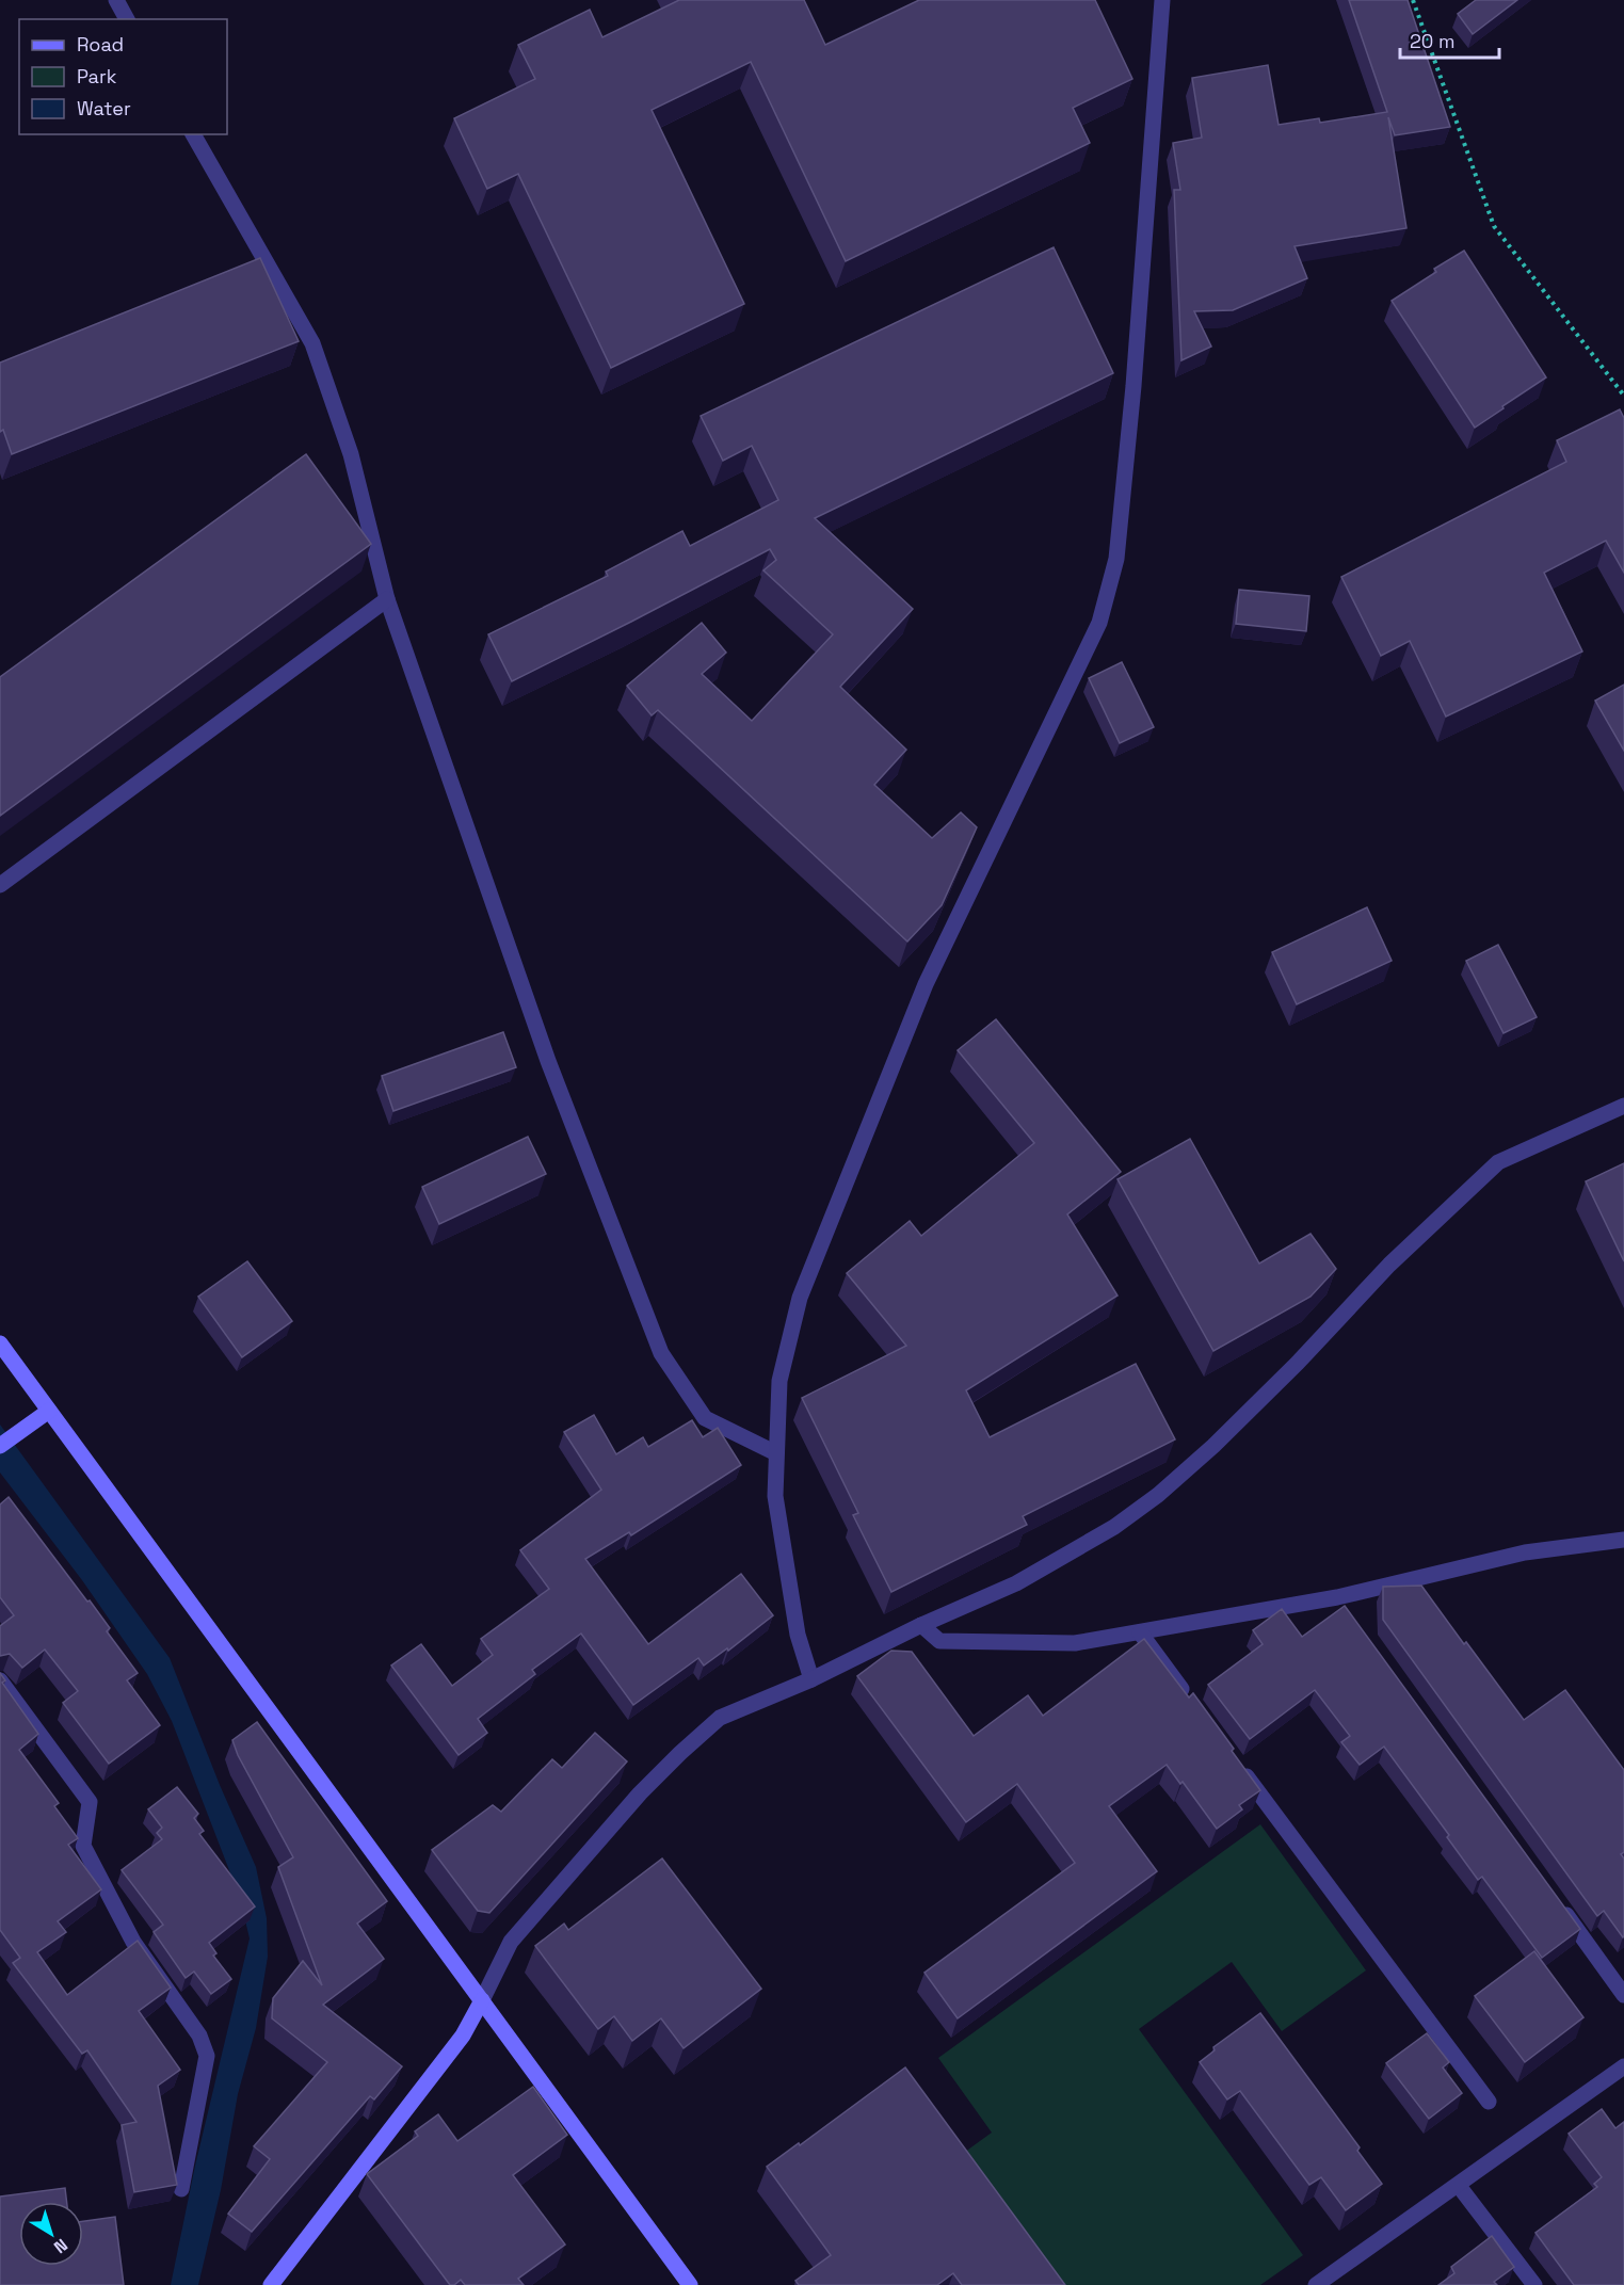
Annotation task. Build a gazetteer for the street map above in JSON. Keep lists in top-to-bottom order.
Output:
{
  "legend": ["Road", "Park", "Water"],
  "scale_bar": "20 m",
  "north": "bottom right"
}
